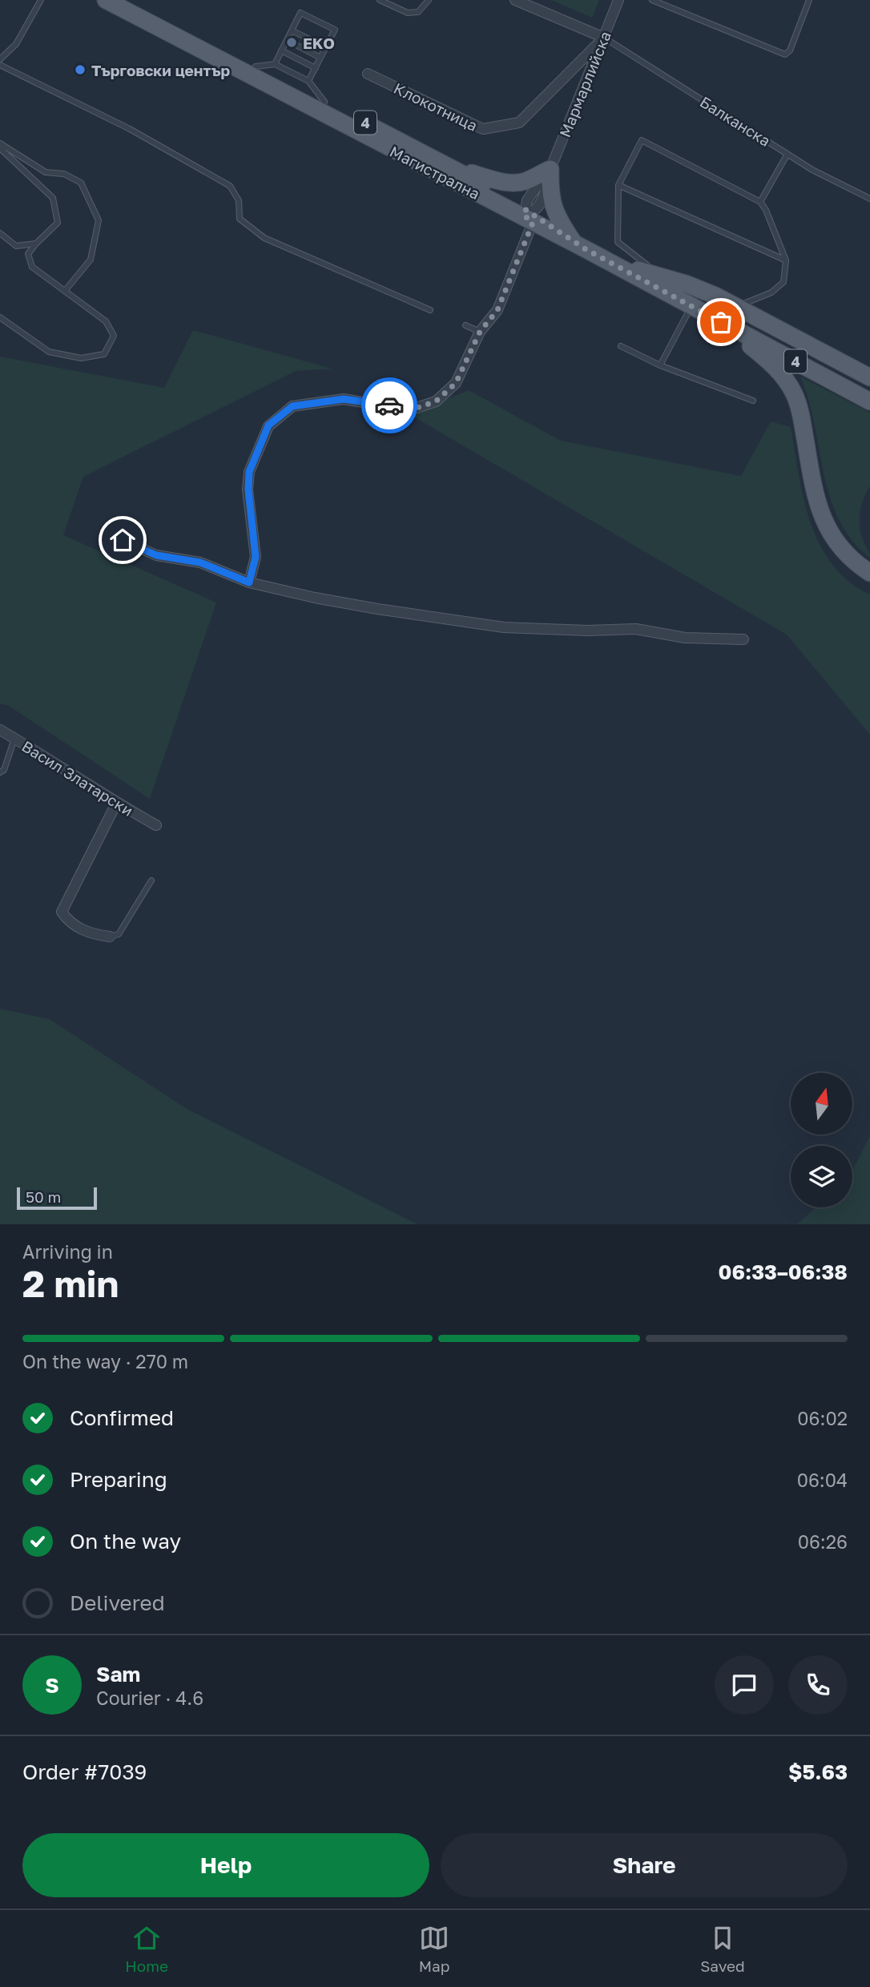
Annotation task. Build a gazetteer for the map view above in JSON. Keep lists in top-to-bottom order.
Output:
{
  "streets": {
    "main road": ["4", "Магистрална"],
    "street": ["Мармарлийска", "Клокотница", "Васил Златарски"],
    "lane": ["Балканска"]
  },
  "crossings": [
    ["Мармарлийска", "Клокотница"],
    ["Мармарлийска", "Балканска"],
    ["Мармарлийска", "Магистрална"],
    ["Клокотница", "Балканска"]
  ],
  "places": ["EKO", "Търговски център"],
  "scale_bar": "50 m",
  "north": "top",
  "page": {
    "scale": "50 m",
    "heading": ["2 min", "Arriving in", "06:33–06:38"],
    "panel": [
      "Sam",
      "Courier · 4.6",
      "Order #7039",
      "$5.63"
    ],
    "bar": "On the way · 270 m",
    "list": [
      ["Confirmed", "06:02"],
      ["Preparing", "06:04"],
      ["On the way", "06:26"],
      "Delivered"
    ],
    "round": "S",
    "buttons": ["Help", "Share"],
    "tabs": ["Home", "Map", "Saved"]
  }
}
